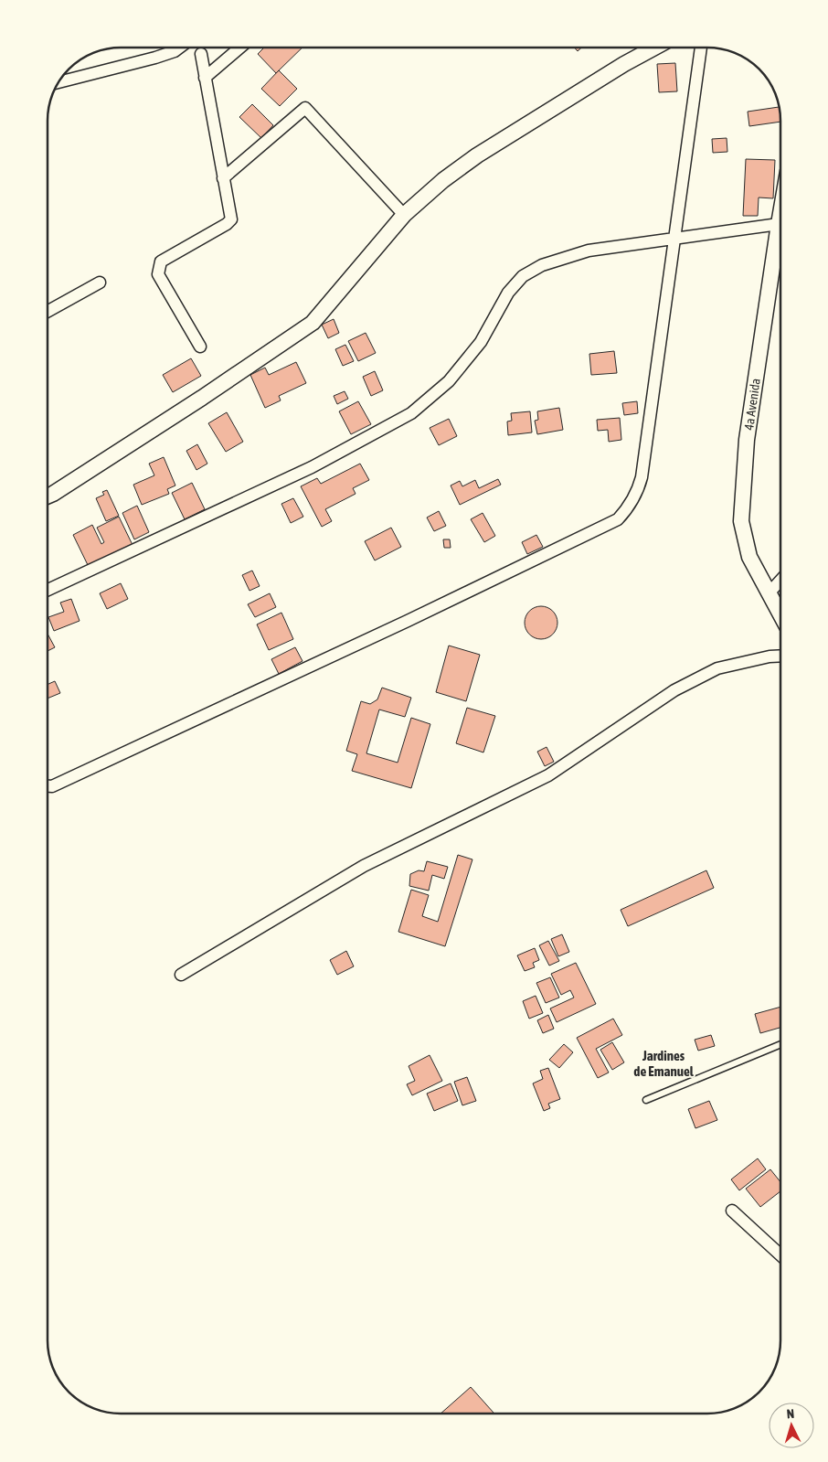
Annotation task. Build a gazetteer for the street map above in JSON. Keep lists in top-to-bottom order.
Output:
{
  "streets": {
    "street": ["4a Avenida"]
  },
  "districts": ["Jardines de Emanuel"],
  "north": "top"
}
